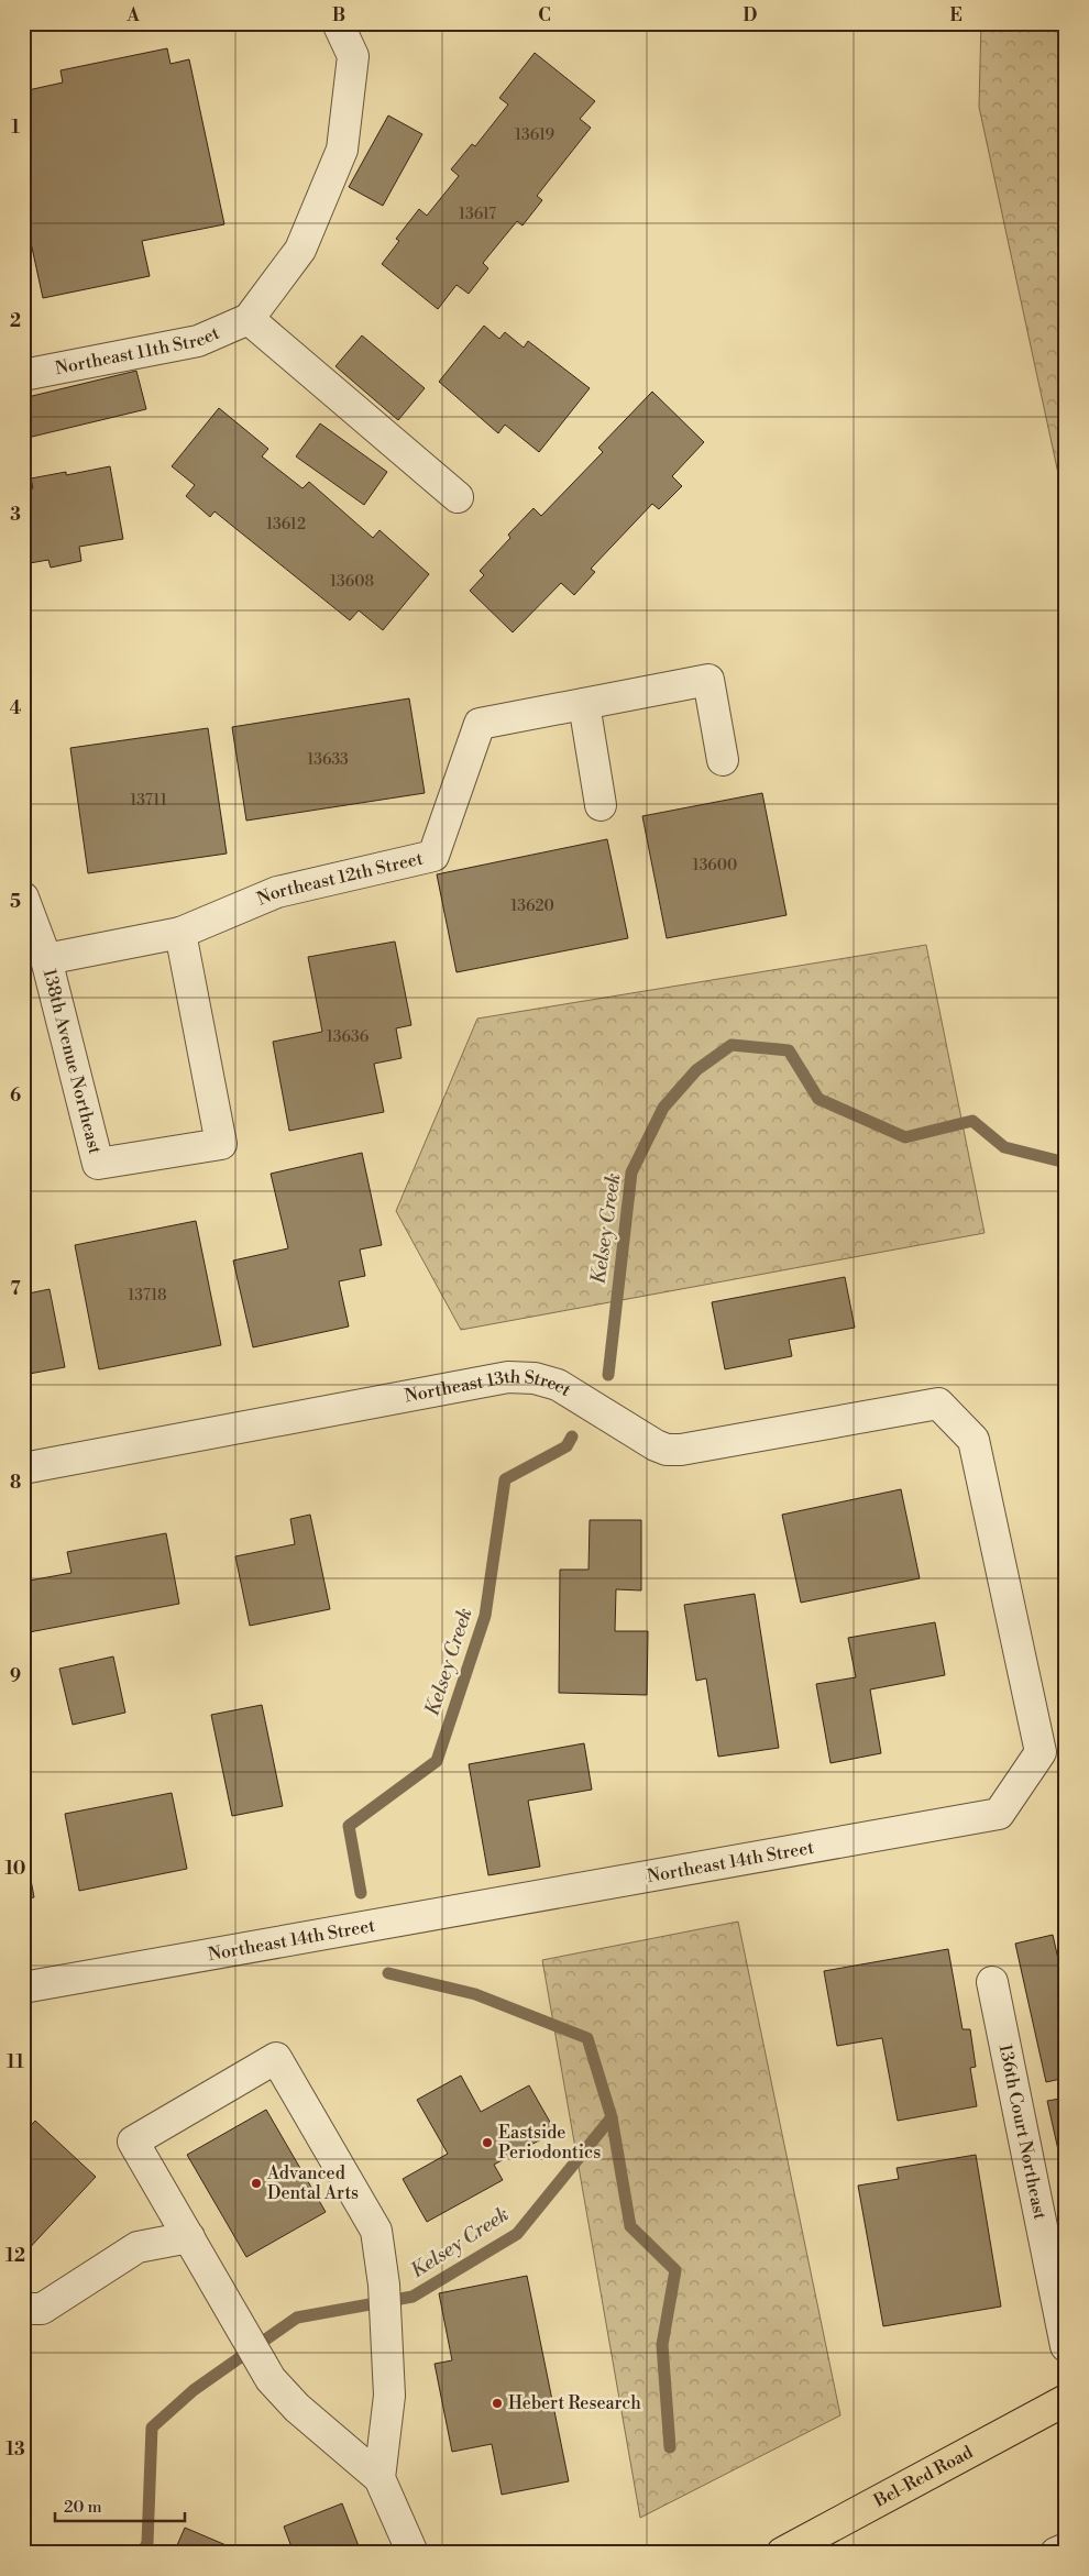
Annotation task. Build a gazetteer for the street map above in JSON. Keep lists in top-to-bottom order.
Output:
{
  "streets": {
    "main road": ["Bel-Red Road"],
    "street": [
      "Northeast 11th Street",
      "Northeast 12th Street",
      "138th Avenue Northeast",
      "Northeast 13th Street",
      "Northeast 14th Street",
      "136th Court Northeast"
    ]
  },
  "crossings": [
    ["Northeast 12th Street", "138th Avenue Northeast"],
    ["Northeast 13th Street", "Northeast 14th Street"]
  ],
  "water": ["Kelsey Creek"],
  "places": ["Eastside Periodontics", "Advanced Dental Arts", "Hebert Research"],
  "house_numbers": [
    "13619",
    "13617",
    "13612",
    "13608",
    "13633",
    "13711",
    "13600",
    "13620",
    "13636",
    "13718"
  ],
  "scale_bar": "20 m",
  "grid": {
    "columns": [
      "A",
      "B",
      "C",
      "D",
      "E"
    ],
    "rows": [
      "1",
      "2",
      "3",
      "4",
      "5",
      "6",
      "7",
      "8",
      "9",
      "10",
      "11",
      "12",
      "13"
    ]
  }
}
